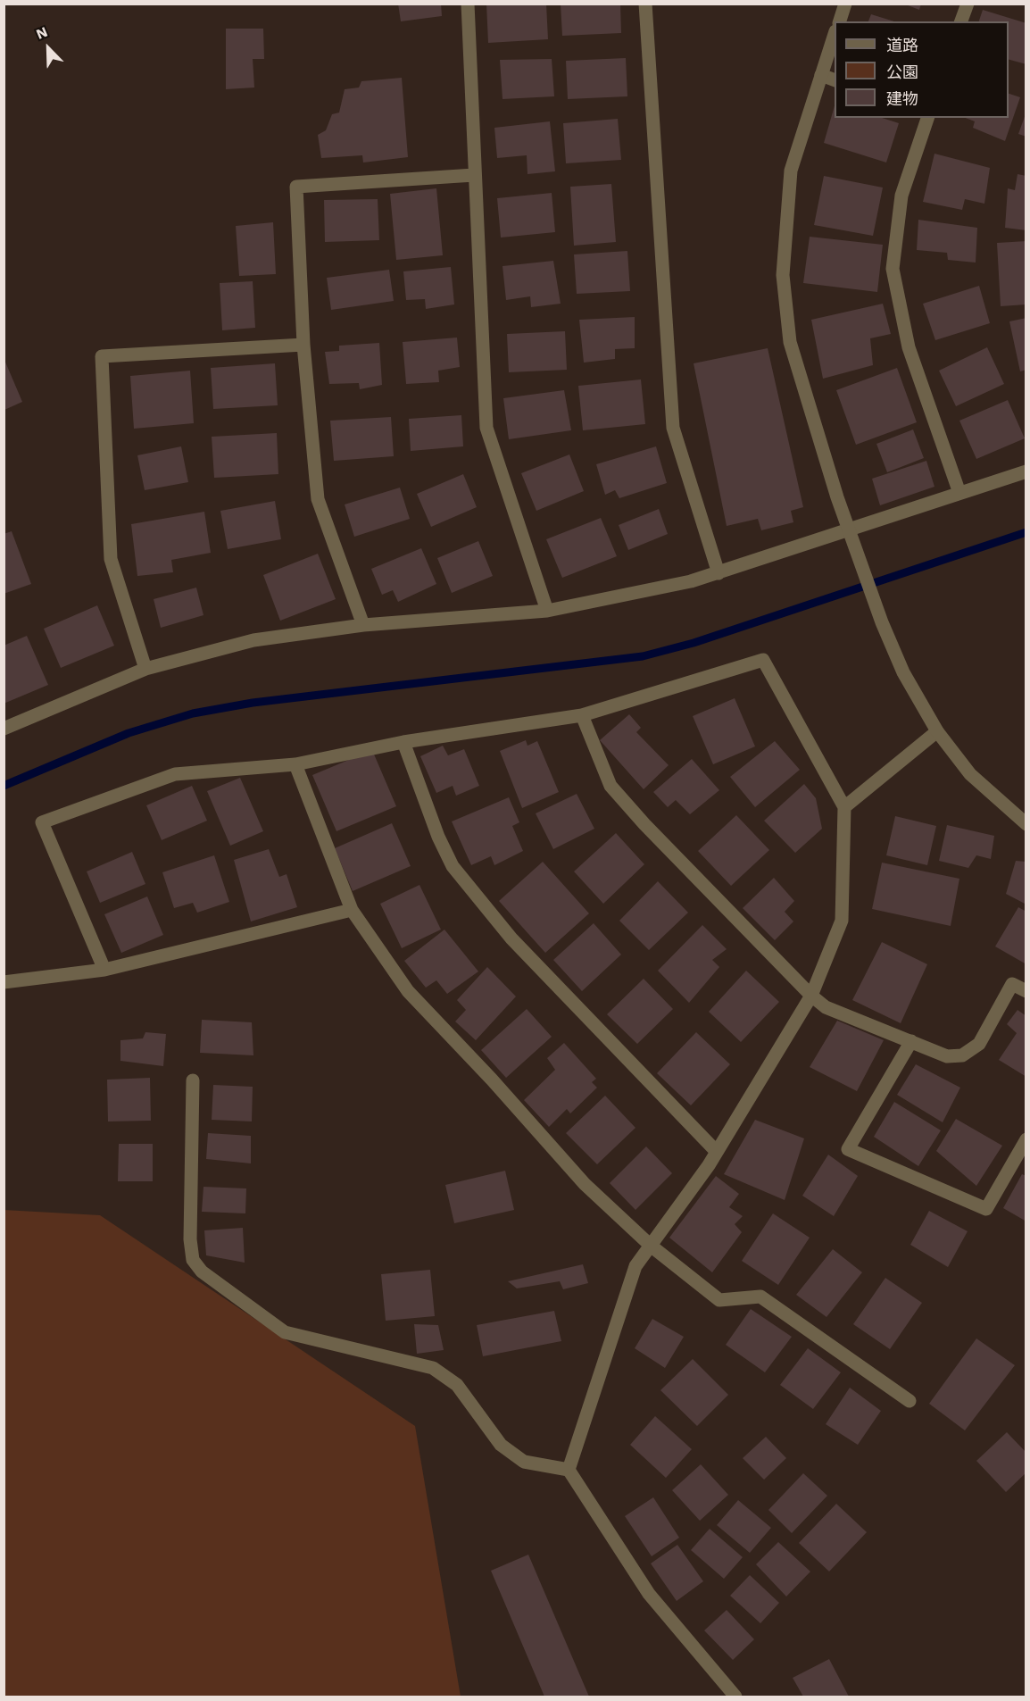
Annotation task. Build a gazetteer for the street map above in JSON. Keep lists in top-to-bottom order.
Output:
{
  "legend": ["道路", "公園", "建物"],
  "north": "top left"
}
